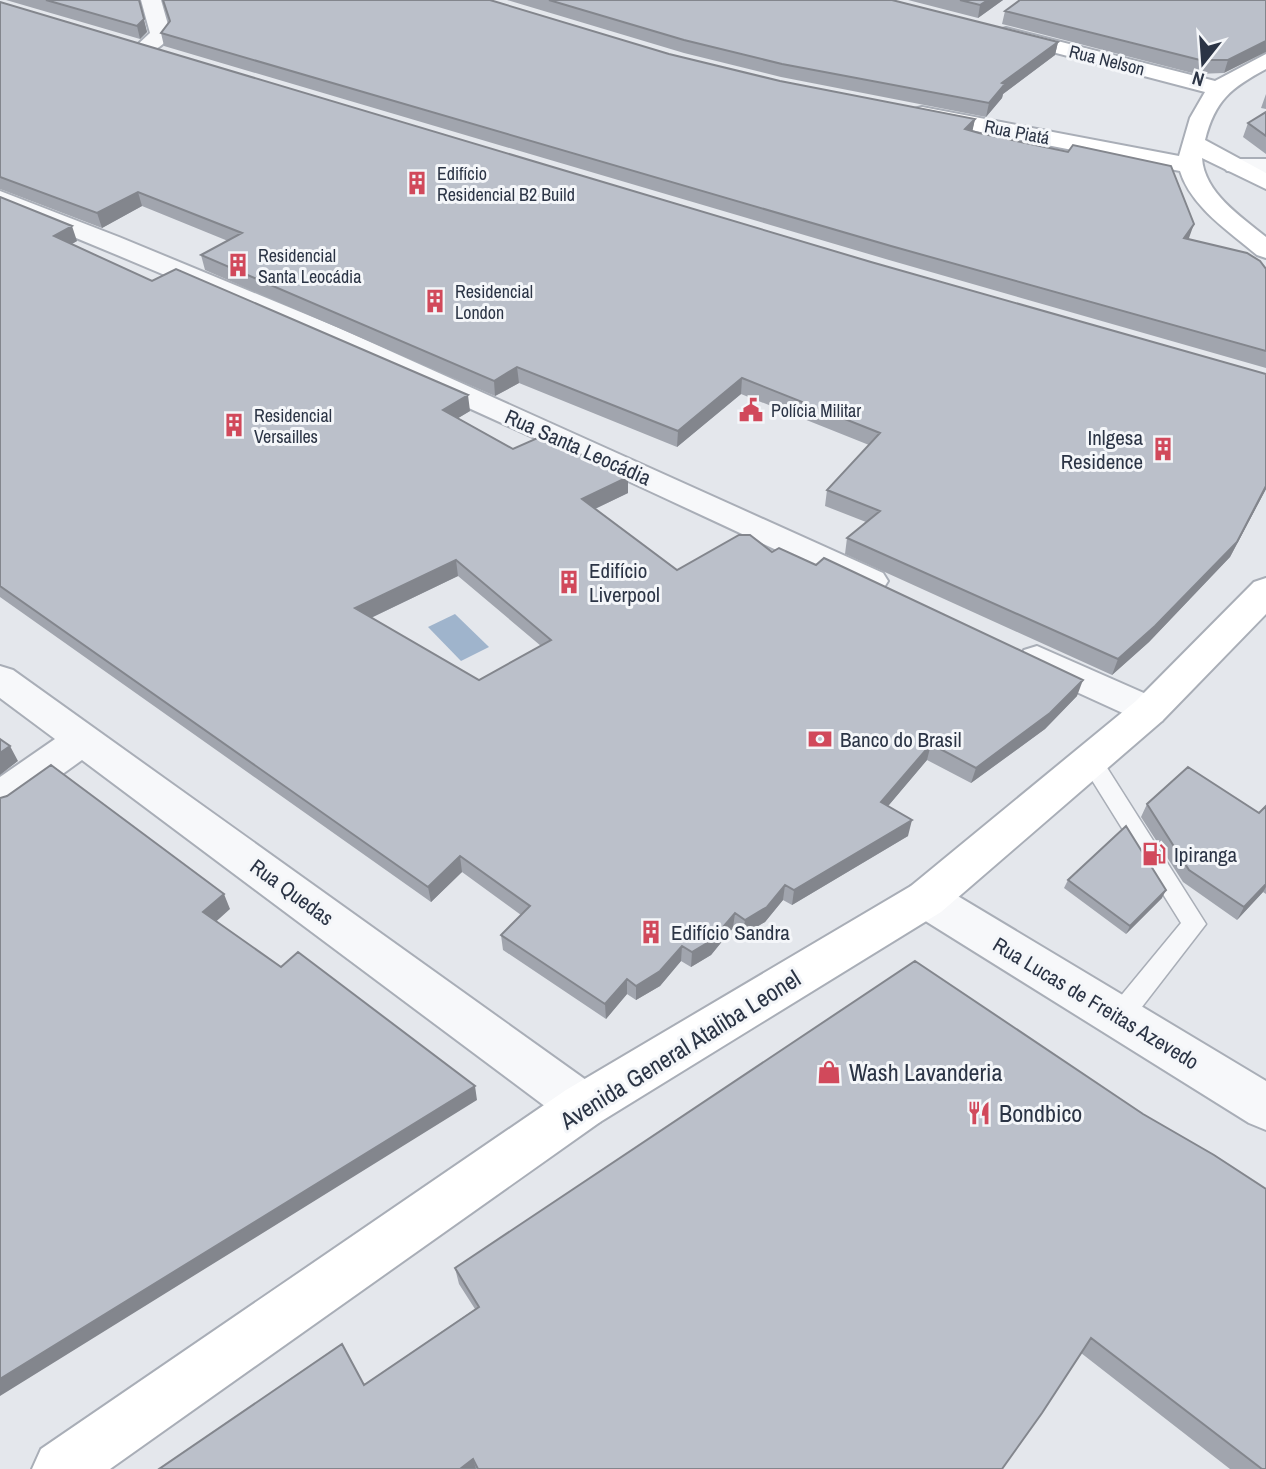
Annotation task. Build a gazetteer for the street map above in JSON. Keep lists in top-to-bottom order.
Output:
{
  "streets": {
    "main road": ["Rua Nelson", "Rua Piatá", "Avenida General Ataliba Leonel"],
    "street": ["Rua Santa Leocádia", "Rua Quedas", "Rua Lucas de Freitas Azevedo"]
  },
  "crossings": [
    ["Rua Quedas", "Avenida General Ataliba Leonel"],
    ["Rua Lucas de Freitas Azevedo", "Avenida General Ataliba Leonel"]
  ],
  "places": {
    "building": [
      "Edifício Residencial B2 Build",
      "Residencial Santa Leocádia",
      "Residencial London",
      "Residencial Versailles",
      "Inlgesa Residence",
      "Edifício Liverpool",
      "Edifício Sandra"
    ],
    "public building": ["Polícia Militar"],
    "bank": ["Banco do Brasil"],
    "fuel station": ["Ipiranga"],
    "shop": ["Wash Lavanderia"],
    "restaurant": ["Bondbico"]
  },
  "north": "bottom"
}
